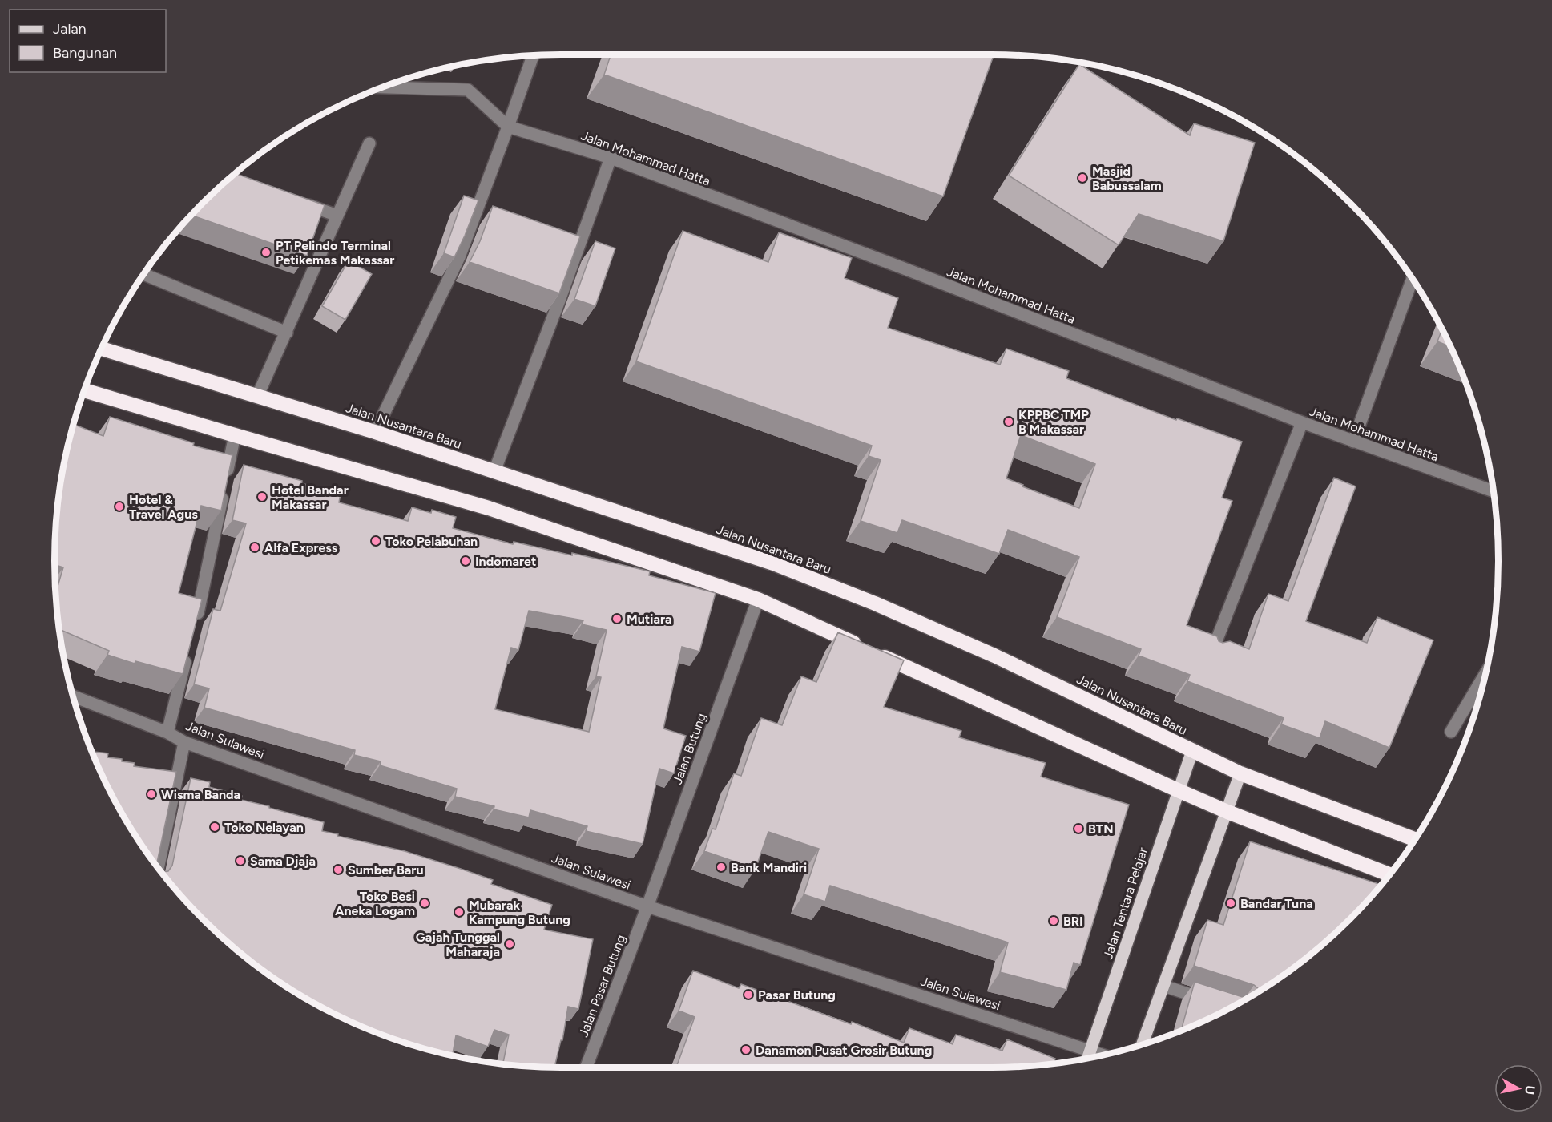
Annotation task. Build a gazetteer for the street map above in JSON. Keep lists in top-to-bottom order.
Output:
{
  "streets": {
    "highway": ["Jalan Nusantara Baru"],
    "main road": ["Jalan Tentara Pelajar"],
    "street": [
      "Jalan Mohammad Hatta",
      "Jalan Sulawesi",
      "Jalan Butung",
      "Jalan Pasar Butung"
    ]
  },
  "crossings": [
    ["Jalan Nusantara Baru", "Jalan Tentara Pelajar"],
    ["Jalan Sulawesi", "Jalan Butung"],
    ["Jalan Sulawesi", "Jalan Tentara Pelajar"],
    ["Jalan Sulawesi", "Jalan Pasar Butung"],
    ["Jalan Butung", "Jalan Pasar Butung"]
  ],
  "places": [
    "Masjid Babussalam",
    "PT Pelindo Terminal Petikemas Makassar",
    "KPPBC TMP B Makassar",
    "Hotel Bandar Makassar",
    "Hotel & Travel Agus",
    "Toko Pelabuhan",
    "Alfa Express",
    "Indomaret",
    "Mutiara",
    "Wisma Banda",
    "Toko Nelayan",
    "BTN",
    "Sama Djaja",
    "Bank Mandiri",
    "Sumber Baru",
    "Toko Besi Aneka Logam",
    "Bandar Tuna",
    "Mubarak Kampung Butung",
    "BRI",
    "Gajah Tunggal Maharaja",
    "Pasar Butung",
    "Danamon Pusat Grosir Butung"
  ],
  "legend": ["Jalan", "Bangunan"],
  "north": "right"
}
